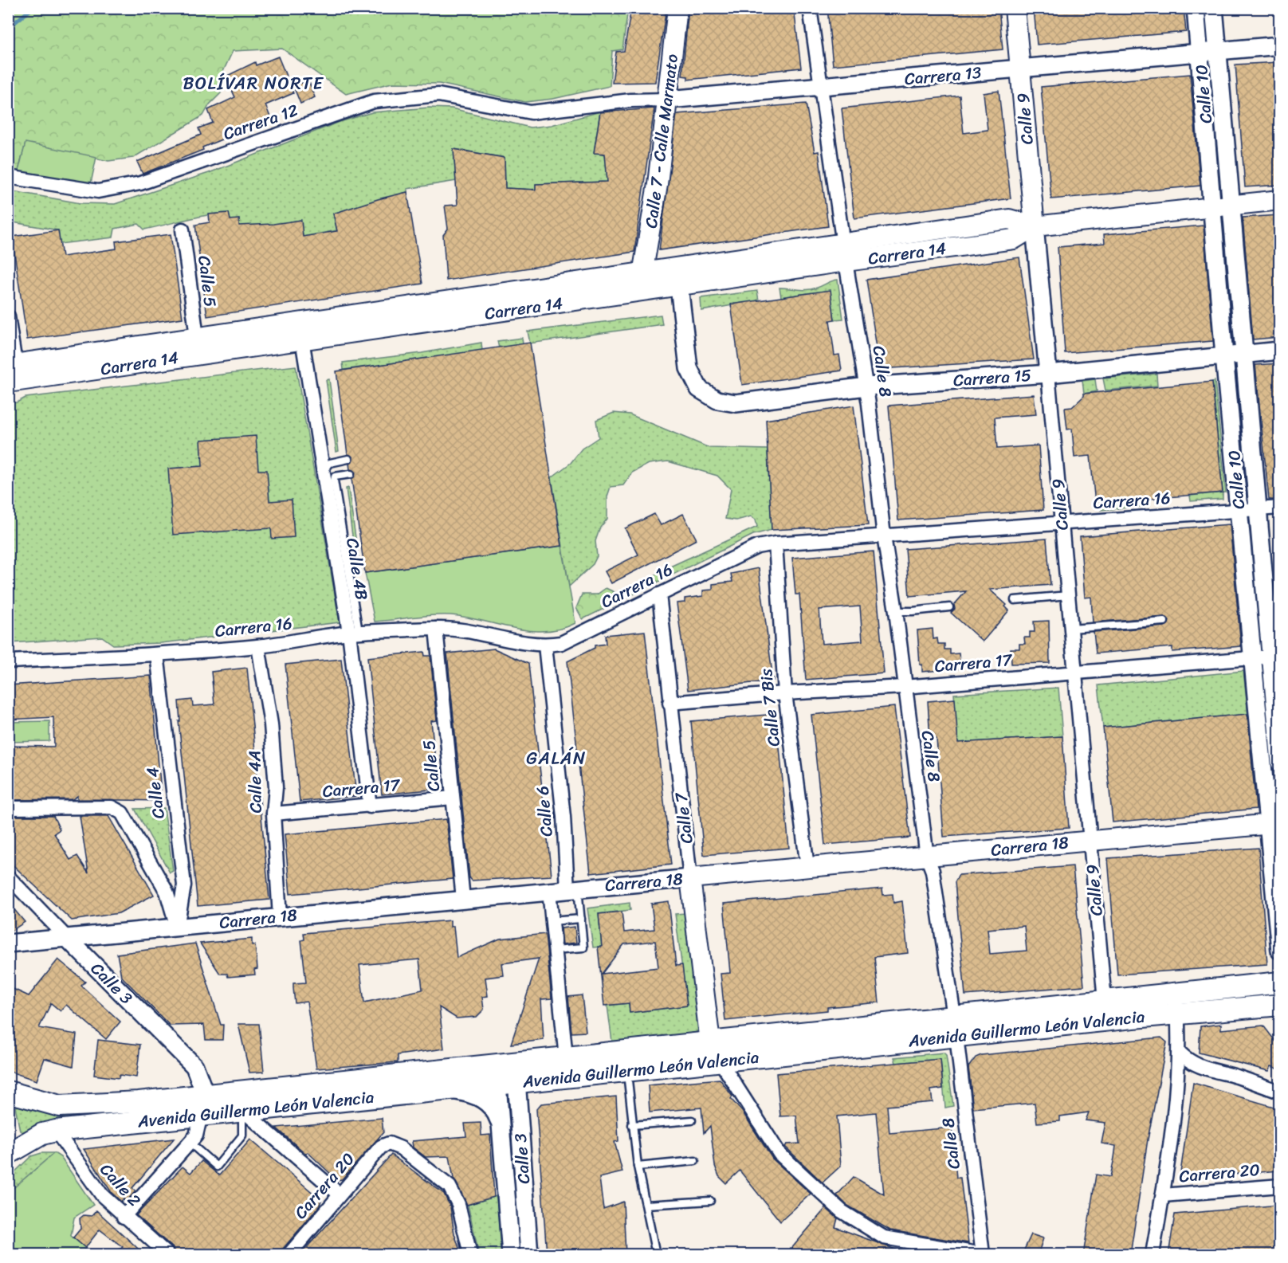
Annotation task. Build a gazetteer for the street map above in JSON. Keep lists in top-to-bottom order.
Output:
{
  "streets": {
    "main road": [
      "Calle 9",
      "Calle 7 - Calle Marmato",
      "Carrera 14",
      "Calle 7",
      "Carrera 18",
      "Avenida Guillermo León Valencia"
    ],
    "street": [
      "Carrera 13",
      "Calle 10",
      "Carrera 12",
      "Calle 5",
      "Calle 8",
      "Carrera 15",
      "Carrera 16",
      "Calle 4B",
      "Carrera 17",
      "Calle 7 Bis",
      "Calle 4A",
      "Calle 4",
      "Calle 6",
      "Calle 3",
      "Carrera 20",
      "Calle 2"
    ]
  },
  "crossings": [
    ["Carrera 13", "Calle 10"],
    ["Carrera 13", "Calle 9"],
    ["Carrera 13", "Carrera 12"],
    ["Carrera 13", "Calle 7 - Calle Marmato"],
    ["Carrera 13", "Calle 8"],
    ["Calle 10", "Carrera 14"],
    ["Calle 10", "Carrera 15"],
    ["Calle 10", "Carrera 16"],
    ["Calle 10", "Carrera 17"],
    ["Calle 10", "Carrera 18"],
    ["Calle 9", "Carrera 14"],
    ["Calle 9", "Carrera 15"],
    ["Calle 9", "Carrera 16"],
    ["Calle 9", "Carrera 17"],
    ["Calle 9", "Carrera 18"],
    ["Calle 9", "Avenida Guillermo León Valencia"],
    ["Carrera 12", "Calle 7 - Calle Marmato"],
    ["Calle 7 - Calle Marmato", "Carrera 14"],
    ["Carrera 14", "Calle 5"],
    ["Carrera 14", "Calle 8"],
    ["Carrera 14", "Carrera 15"],
    ["Carrera 14", "Calle 4B"],
    ["Calle 5", "Carrera 16"],
    ["Calle 5", "Carrera 17"],
    ["Calle 5", "Carrera 18"],
    ["Calle 8", "Carrera 15"],
    ["Calle 8", "Carrera 16"],
    ["Calle 8", "Carrera 17"],
    ["Calle 8", "Carrera 18"],
    ["Calle 8", "Avenida Guillermo León Valencia"],
    ["Carrera 16", "Calle 4B"],
    ["Carrera 16", "Calle 7 Bis"],
    ["Carrera 16", "Calle 4A"],
    ["Carrera 16", "Calle 4"],
    ["Carrera 16", "Calle 6"],
    ["Carrera 16", "Calle 7"],
    ["Calle 4B", "Carrera 17"],
    ["Carrera 17", "Calle 7 Bis"],
    ["Carrera 17", "Calle 4A"],
    ["Carrera 17", "Calle 7"],
    ["Calle 7 Bis", "Carrera 18"],
    ["Calle 4A", "Carrera 18"],
    ["Calle 4", "Carrera 18"],
    ["Calle 6", "Carrera 18"],
    ["Calle 7", "Carrera 18"],
    ["Calle 7", "Avenida Guillermo León Valencia"],
    ["Carrera 18", "Calle 3"],
    ["Calle 3", "Avenida Guillermo León Valencia"],
    ["Avenida Guillermo León Valencia", "Calle 2"]
  ],
  "districts": ["BOLÍVAR NORTE", "GALÁN"]
}
